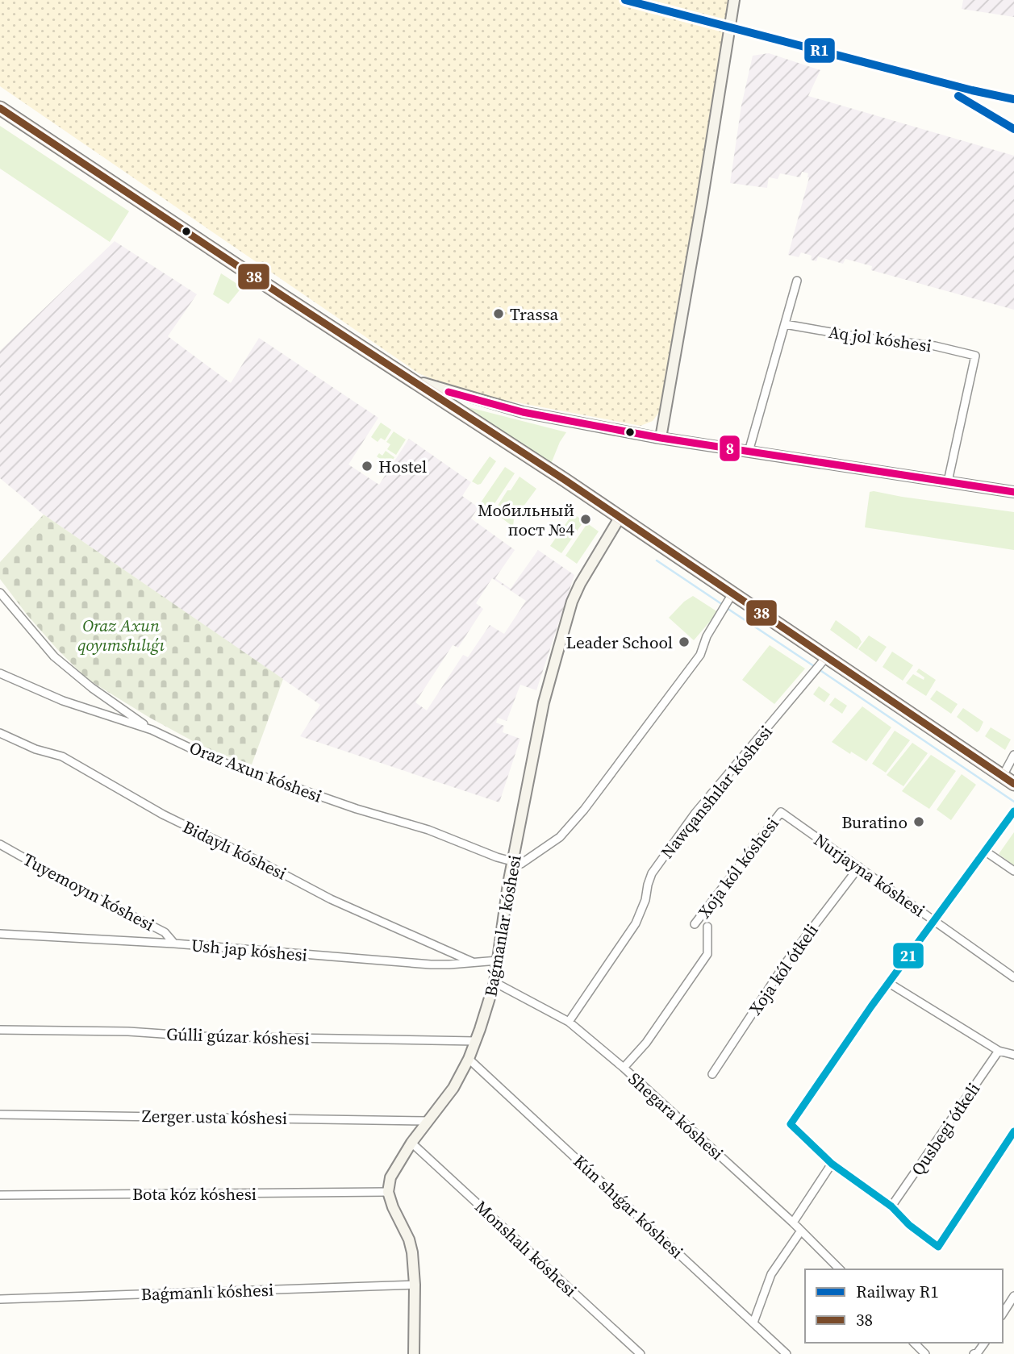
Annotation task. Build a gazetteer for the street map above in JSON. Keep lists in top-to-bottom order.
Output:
{
  "streets": {
    "street": [
      "Aq jol kóshesi",
      "Oraz Axun kóshesi",
      "Nawqanshılar kóshesi",
      "Bidaylı kóshesi",
      "Xoja kól kóshesi",
      "Nurjayna kóshesi",
      "Tuyemoyın kóshesi",
      "Baǵmanlar kóshesi",
      "Ush jap kóshesi",
      "Xoja kól ótkeli",
      "Gúlli gúzar kóshesi",
      "Shegara kóshesi",
      "Zerger usta kóshesi",
      "Qusbegi ótkeli",
      "Bota kóz kóshesi",
      "Kún shıǵar kóshesi",
      "Monshalı kóshesi",
      "Baǵmanlı kóshesi"
    ]
  },
  "crossings": [
    ["Oraz Axun kóshesi", "Baǵmanlar kóshesi"],
    ["Nawqanshılar kóshesi", "Shegara kóshesi"],
    ["Bidaylı kóshesi", "Ush jap kóshesi"],
    ["Xoja kól kóshesi", "Nurjayna kóshesi"],
    ["Xoja kól kóshesi", "Shegara kóshesi"],
    ["Nurjayna kóshesi", "Xoja kól ótkeli"],
    ["Tuyemoyın kóshesi", "Ush jap kóshesi"],
    ["Baǵmanlar kóshesi", "Ush jap kóshesi"],
    ["Baǵmanlar kóshesi", "Gúlli gúzar kóshesi"],
    ["Baǵmanlar kóshesi", "Shegara kóshesi"],
    ["Baǵmanlar kóshesi", "Zerger usta kóshesi"],
    ["Baǵmanlar kóshesi", "Bota kóz kóshesi"],
    ["Baǵmanlar kóshesi", "Kún shıǵar kóshesi"],
    ["Baǵmanlar kóshesi", "Monshalı kóshesi"]
  ],
  "parks": ["Oraz Axun qoyımshılıǵı"],
  "places": [
    "Trassa",
    "Hostel",
    "Мобильный пост №4",
    "Leader School",
    "Buratino"
  ],
  "lines": [
    "rail line R1",
    "transit line 38",
    "transit line 8",
    "transit line 21"
  ],
  "legend": ["Railway R1", "38"]
}
